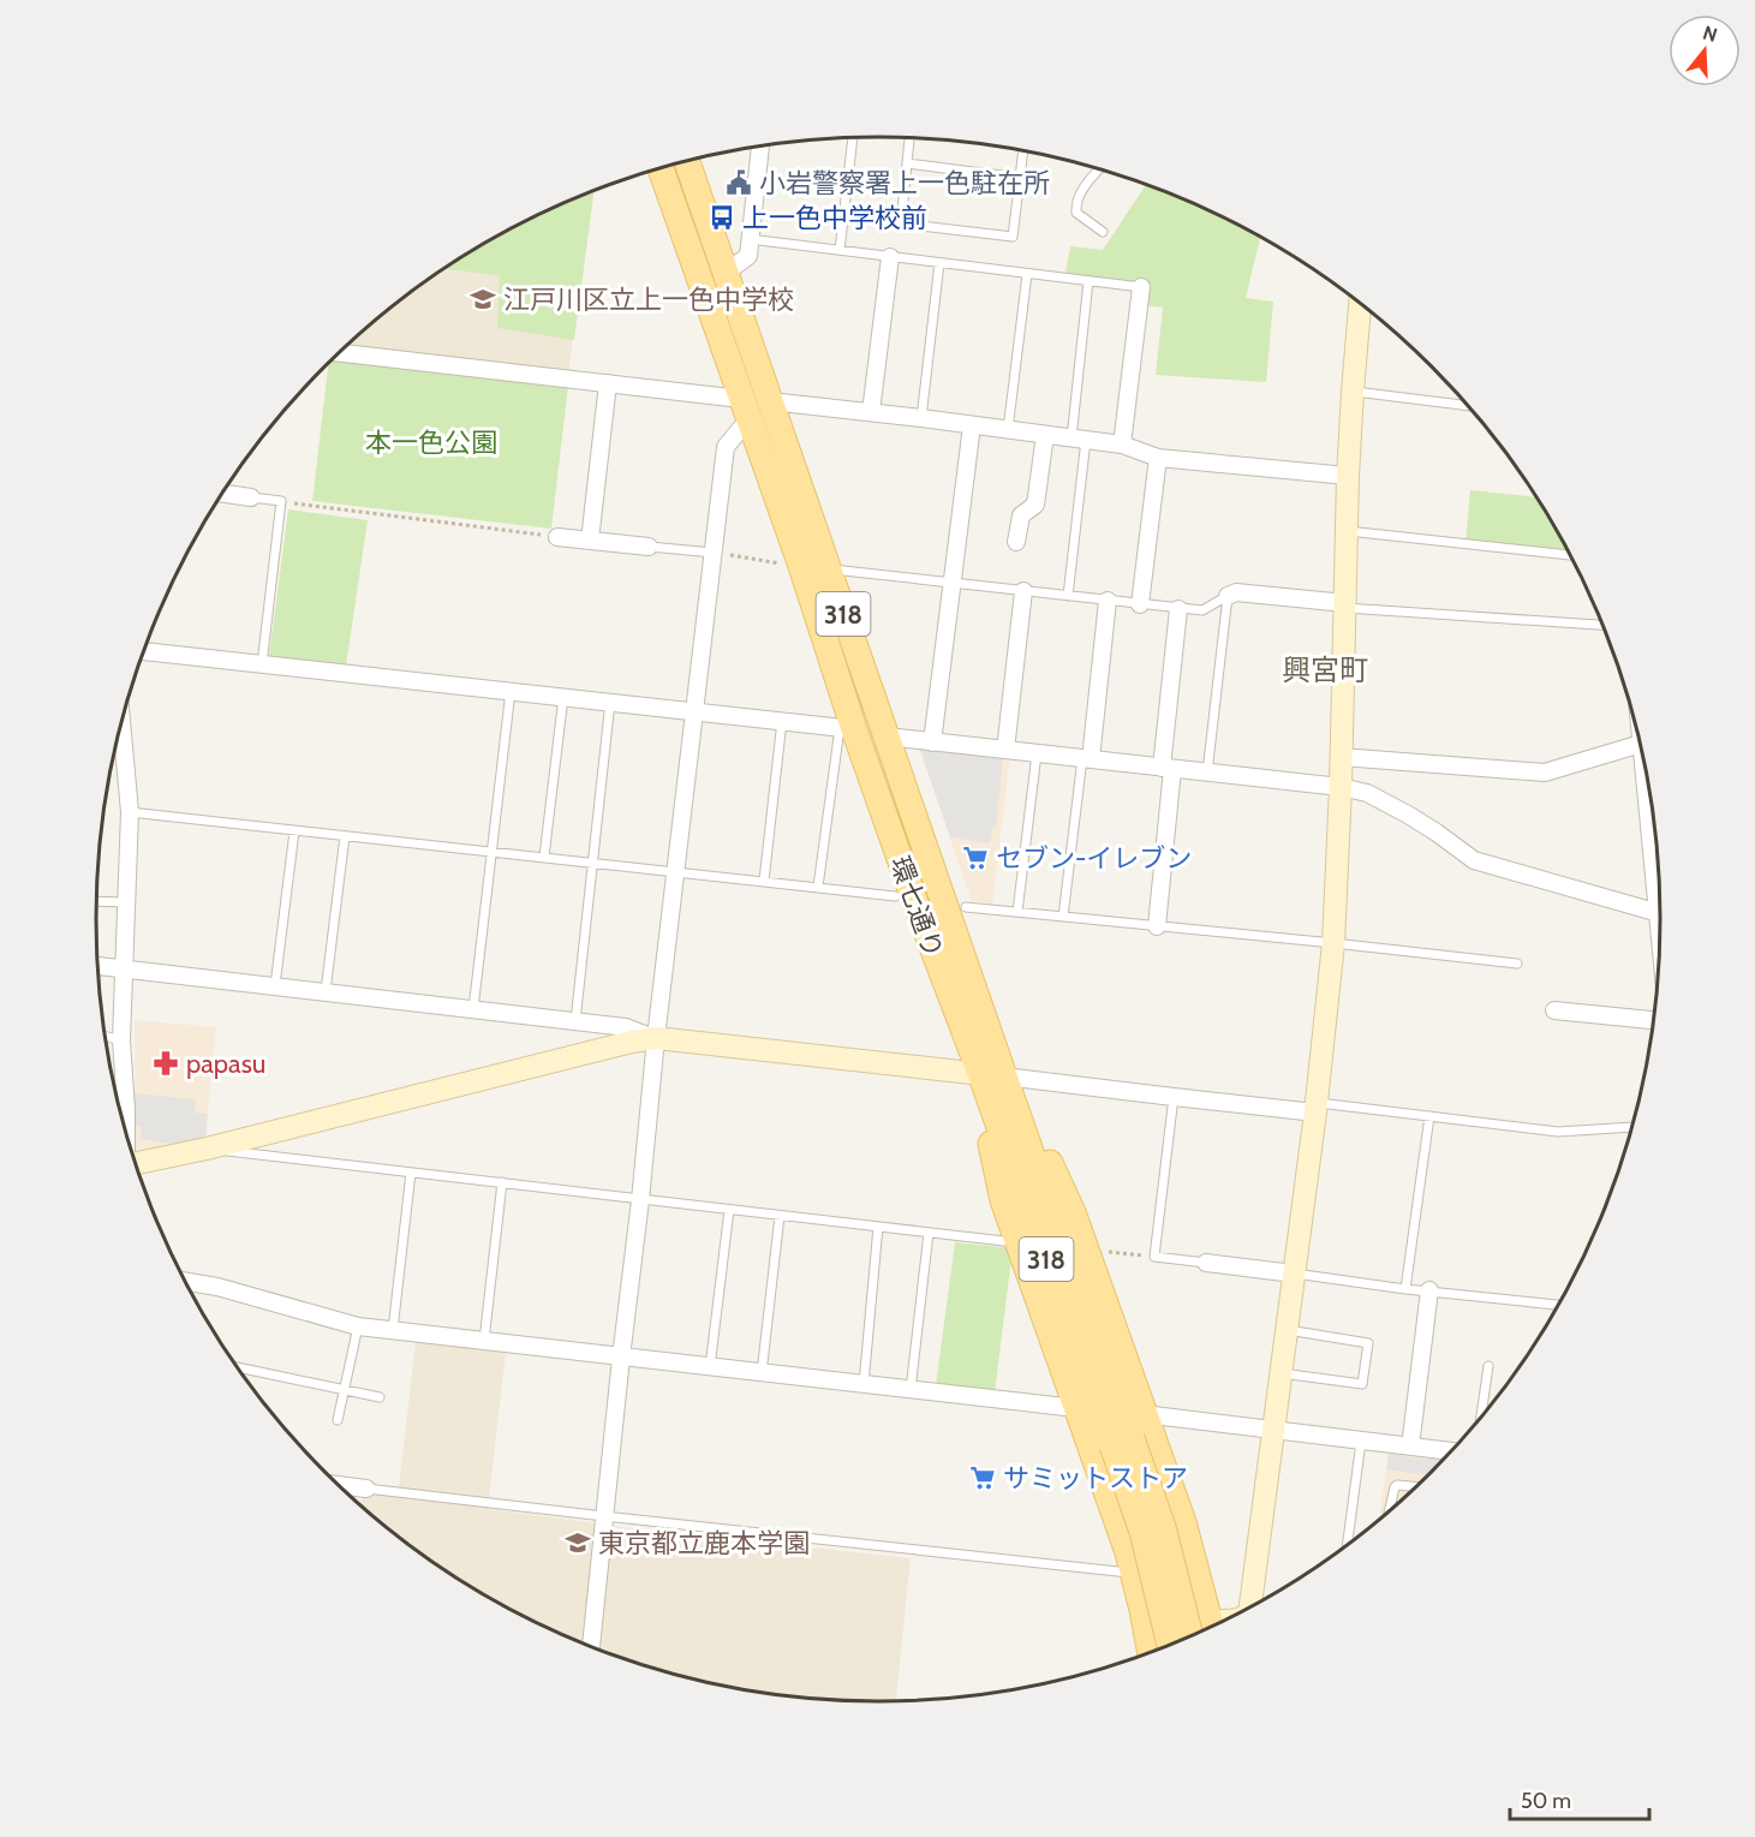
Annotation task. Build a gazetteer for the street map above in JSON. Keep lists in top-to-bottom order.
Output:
{
  "streets": {
    "main road": ["318", "環七通り"]
  },
  "districts": ["興宮町"],
  "parks": ["本一色公園"],
  "places": {
    "public building": ["小岩警察署上一色駐在所"],
    "bus stop": ["上一色中学校前"],
    "school or university": ["江戸川区立上一色中学校", "東京都立鹿本学園"],
    "supermarket": ["セブン-イレブン", "サミットストア"],
    "pharmacy": ["papasu"]
  },
  "scale_bar": "50 m",
  "north": "top"
}
